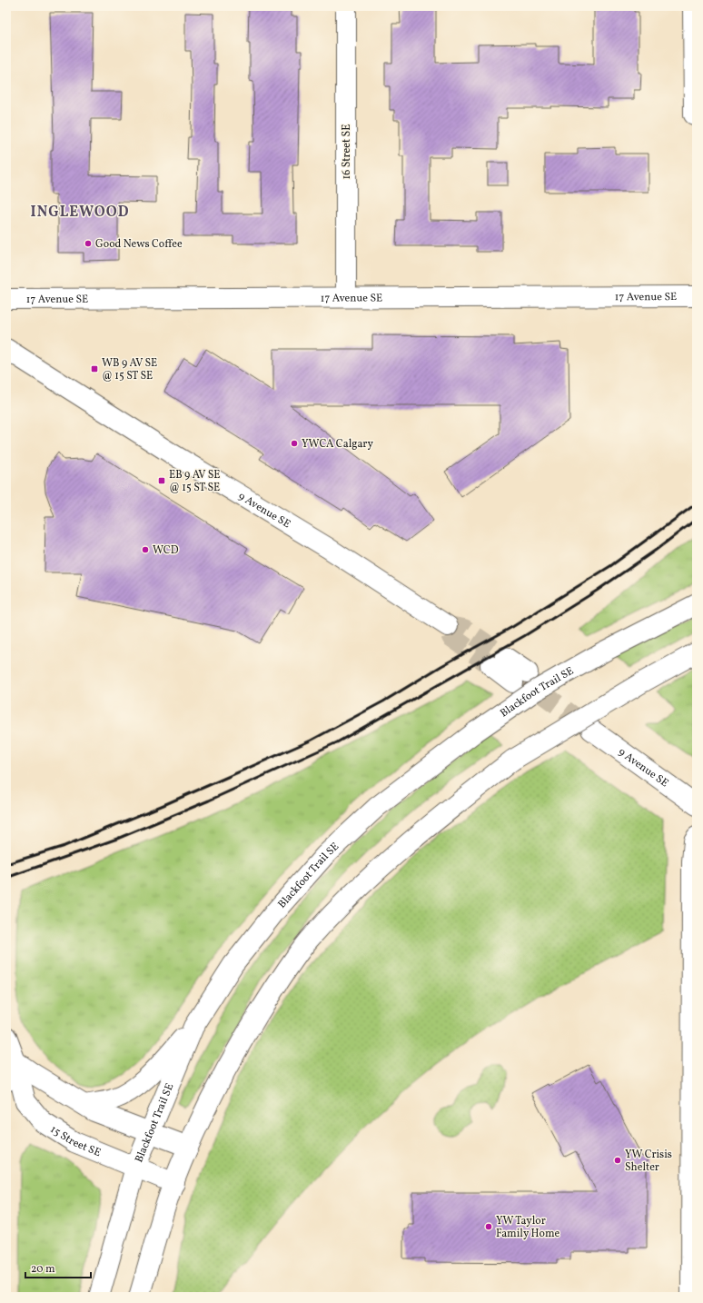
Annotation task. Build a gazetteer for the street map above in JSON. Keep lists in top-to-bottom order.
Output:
{
  "streets": {
    "main road": [
      "16 Street SE",
      "17 Avenue SE",
      "9 Avenue SE",
      "Blackfoot Trail SE",
      "15 Street SE"
    ]
  },
  "crossings": [
    ["16 Street SE", "17 Avenue SE"],
    ["Blackfoot Trail SE", "15 Street SE"]
  ],
  "districts": ["INGLEWOOD"],
  "places": {
    "other": [
      "Good News Coffee",
      "YWCA Calgary",
      "WCD",
      "YW Crisis Shelter",
      "YW Taylor Family Home"
    ],
    "transit": ["WB 9 AV SE @ 15 ST SE", "EB 9 AV SE @ 15 ST SE"]
  },
  "scale_bar": "20 m"
}
